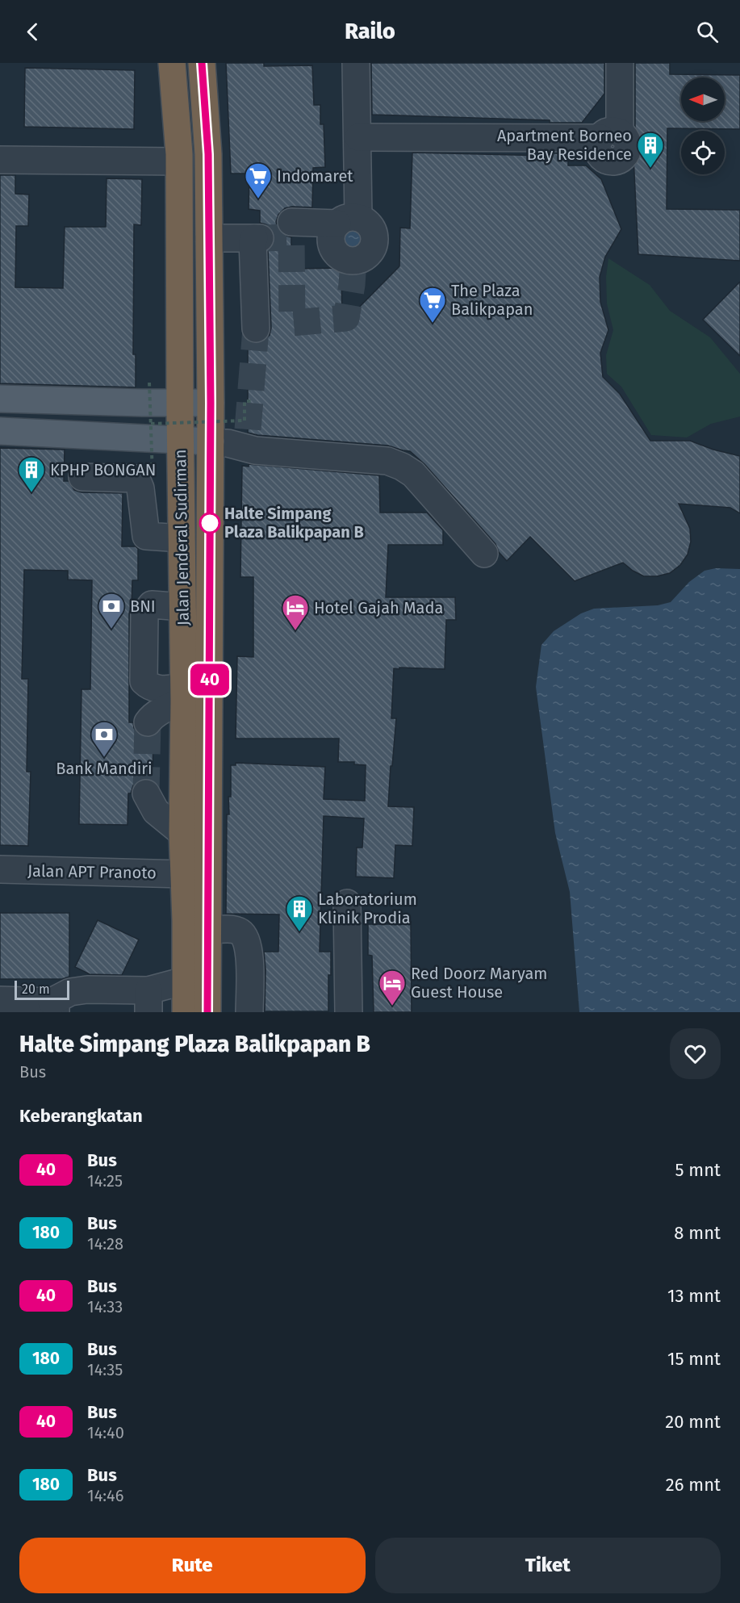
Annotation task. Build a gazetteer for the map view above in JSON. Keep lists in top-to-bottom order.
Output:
{
  "streets": {
    "highway": ["Jalan Jenderal Sudirman"],
    "street": ["Jalan APT Pranoto"]
  },
  "crossings": [
    ["Jalan Jenderal Sudirman", "Jalan APT Pranoto"]
  ],
  "places": {
    "building": ["Apartment Borneo Bay Residence", "KPHP BONGAN", "Laboratorium Klinik Prodia"],
    "supermarket": ["Indomaret", "The Plaza Balikpapan"],
    "other": ["Halte Simpang Plaza Balikpapan B"],
    "bank": ["BNI", "Bank Mandiri"],
    "hotel": ["Hotel Gajah Mada", "Red Doorz Maryam Guest House"]
  },
  "lines": ["bus line 40"],
  "scale_bar": "20 m",
  "north": "left",
  "page": {
    "header": "Railo",
    "on_map": "40",
    "scale": "20 m",
    "heading": [
      ["Halte Simpang Plaza Balikpapan B", "Bus"],
      "Keberangkatan"
    ],
    "list": [
      {
        "mark": "40",
        "name": "Bus",
        "note": "14:25",
        "value": "5 mnt"
      },
      {
        "mark": "180",
        "name": "Bus",
        "note": "14:28",
        "value": "8 mnt"
      },
      {
        "mark": "40",
        "name": "Bus",
        "note": "14:33",
        "value": "13 mnt"
      },
      {
        "mark": "180",
        "name": "Bus",
        "note": "14:35",
        "value": "15 mnt"
      },
      {
        "mark": "40",
        "name": "Bus",
        "note": "14:40",
        "value": "20 mnt"
      },
      {
        "mark": "180",
        "name": "Bus",
        "note": "14:46",
        "value": "26 mnt"
      }
    ],
    "buttons": ["Rute", "Tiket"]
  }
}
